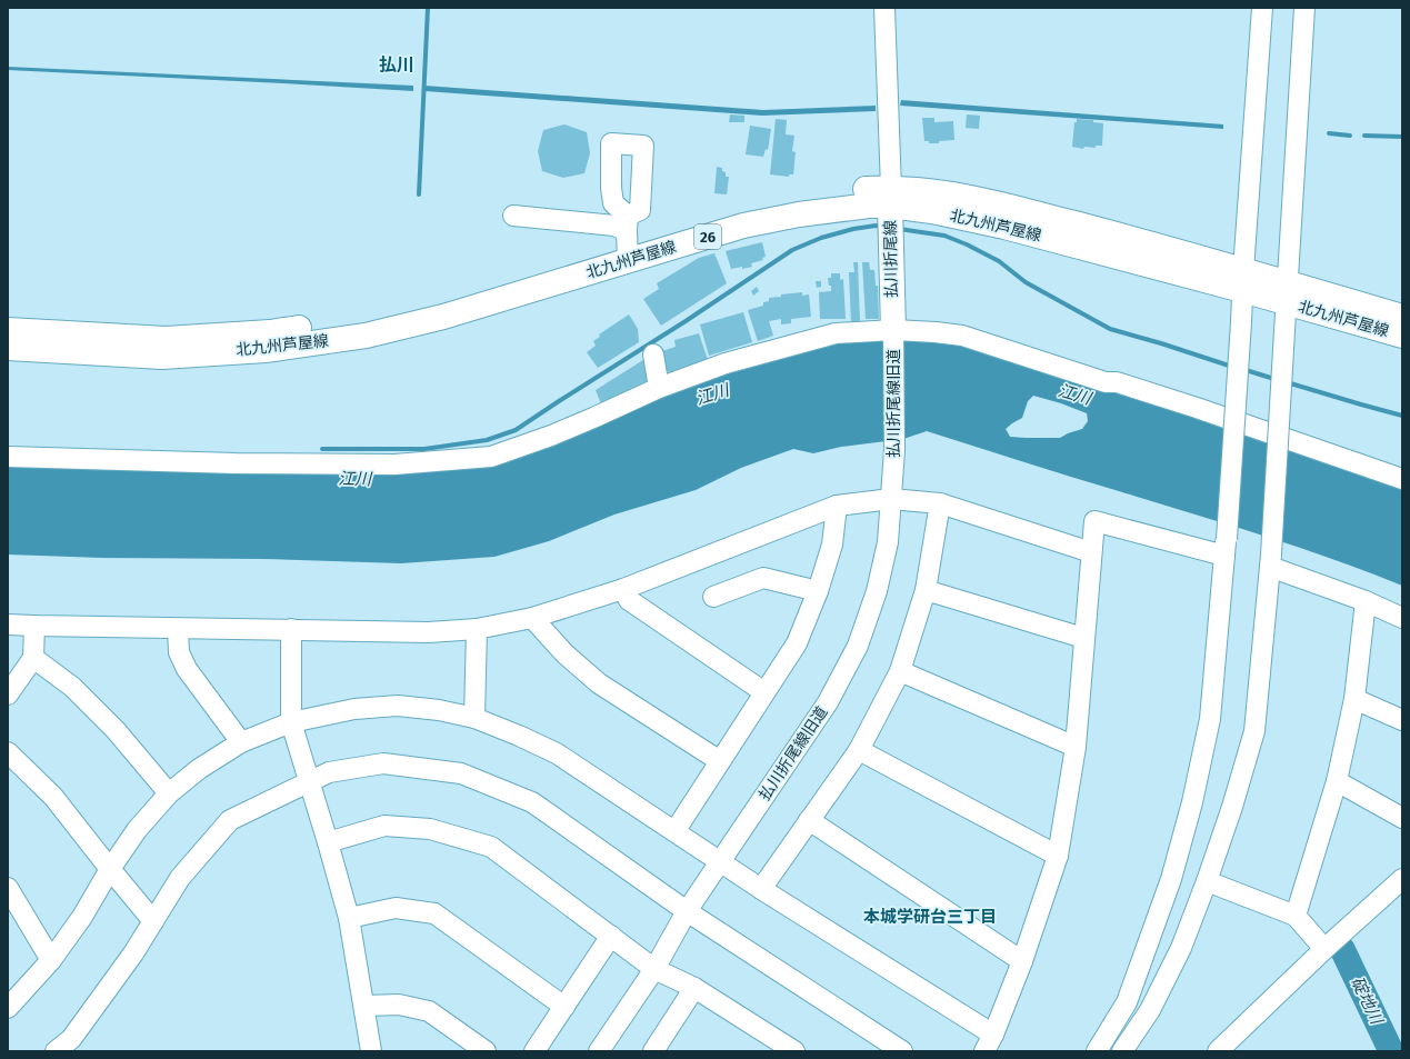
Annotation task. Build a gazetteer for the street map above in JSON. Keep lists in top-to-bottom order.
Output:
{
  "streets": {
    "main road": ["北九州芦屋線", "26", "払川折尾線"],
    "street": ["払川折尾線旧道"]
  },
  "crossings": [
    ["北九州芦屋線", "払川折尾線"],
    ["払川折尾線", "払川折尾線旧道"]
  ],
  "districts": ["払川", "本城学研台三丁目"],
  "water": ["江川", "碇地川"]
}
